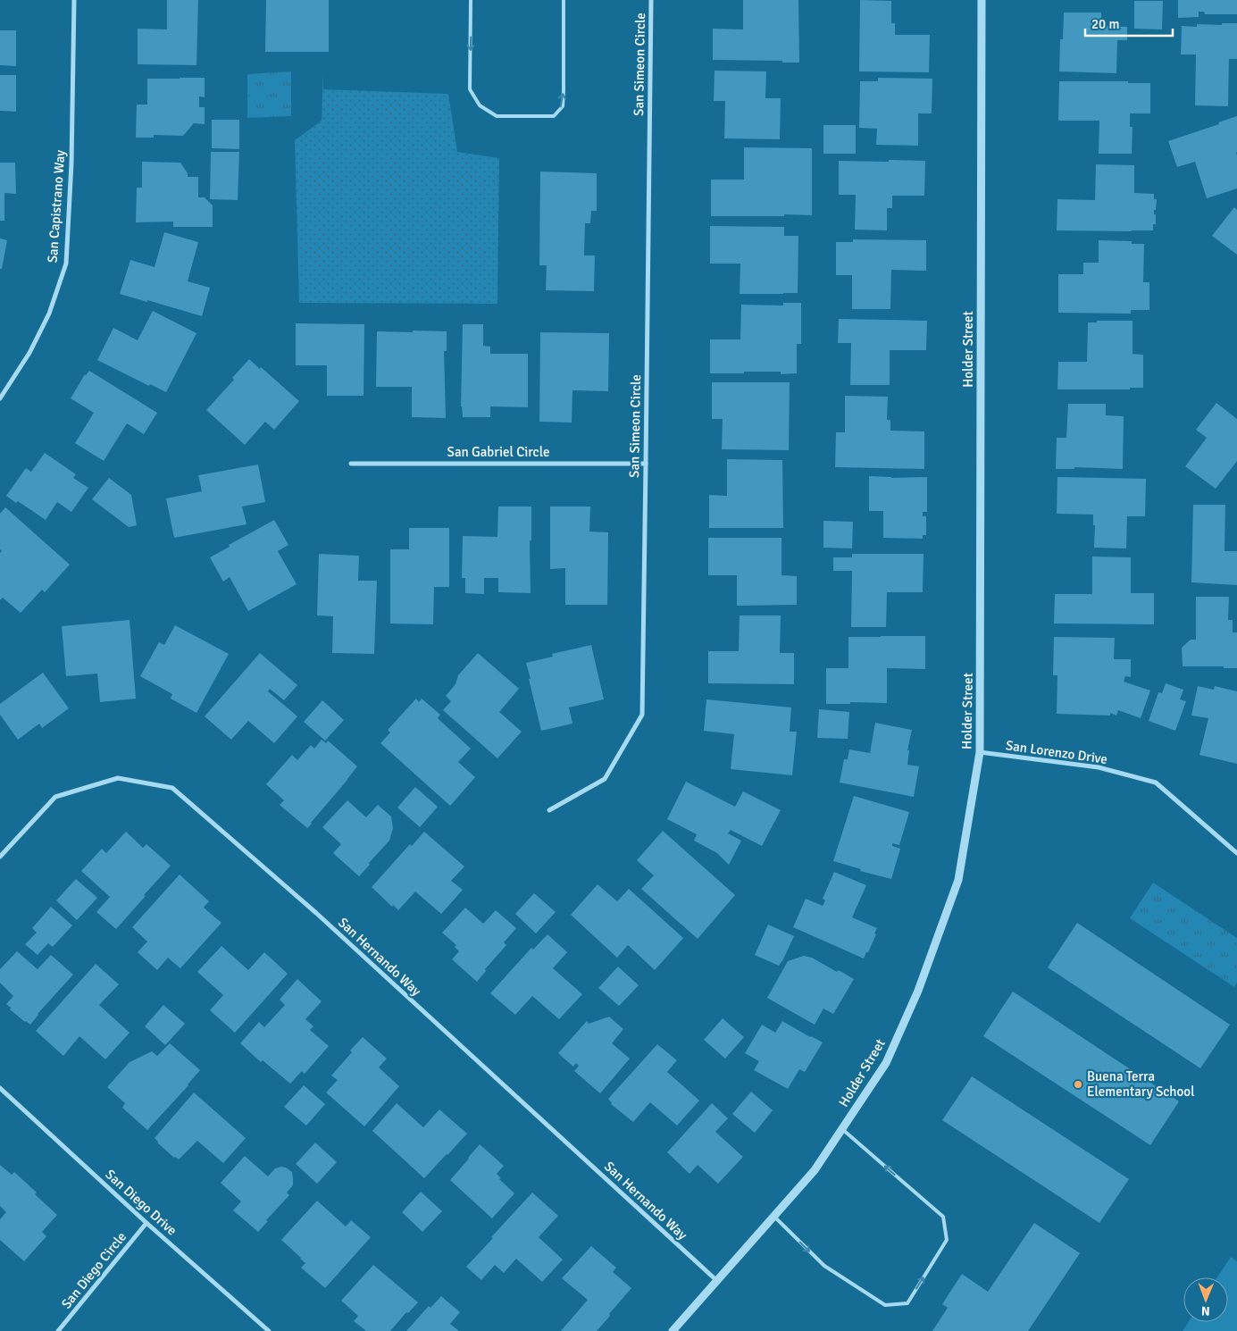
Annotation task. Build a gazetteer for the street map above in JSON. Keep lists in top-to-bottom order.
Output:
{
  "streets": {
    "street": [
      "San Simeon Circle",
      "San Capistrano Way",
      "Holder Street",
      "San Gabriel Circle",
      "San Lorenzo Drive",
      "San Hernando Way",
      "San Diego Drive",
      "San Diego Circle"
    ]
  },
  "crossings": [
    ["San Simeon Circle", "San Gabriel Circle"],
    ["Holder Street", "San Lorenzo Drive"],
    ["Holder Street", "San Hernando Way"],
    ["San Diego Drive", "San Diego Circle"]
  ],
  "places": ["Buena Terra Elementary School"],
  "scale_bar": "20 m",
  "north": "bottom"
}
